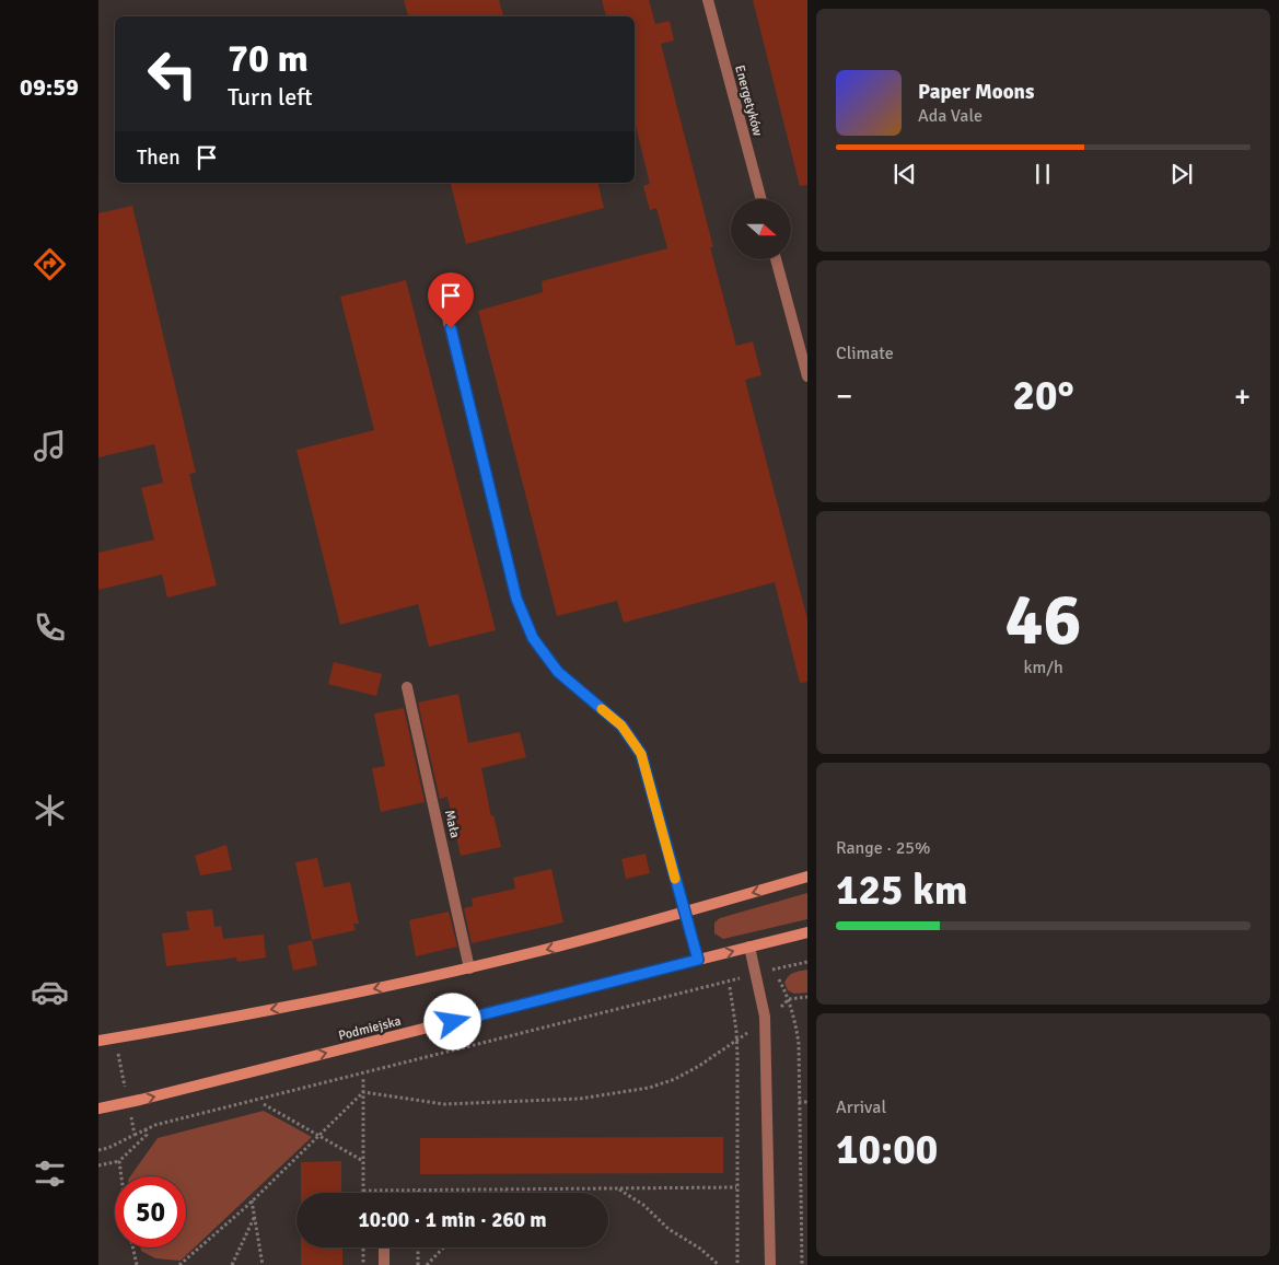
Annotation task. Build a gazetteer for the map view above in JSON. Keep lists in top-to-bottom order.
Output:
{
  "streets": {
    "main road": ["Podmiejska"],
    "street": ["Energetyków", "Mała"]
  },
  "north": "right",
  "page": {
    "tabs": "09:59",
    "turn": ["70 m", "Turn left"],
    "song": ["Paper Moons", "Ada Vale"],
    "then": "Then",
    "tile": [
      "Climate",
      ["46", "km/h"],
      ["Range · 25%", "125 km"],
      ["Arrival", "10:00"]
    ],
    "heat": ["−", "20°", "+"],
    "limit": "50",
    "trip": "10:00 · 1 min · 260 m"
  }
}
